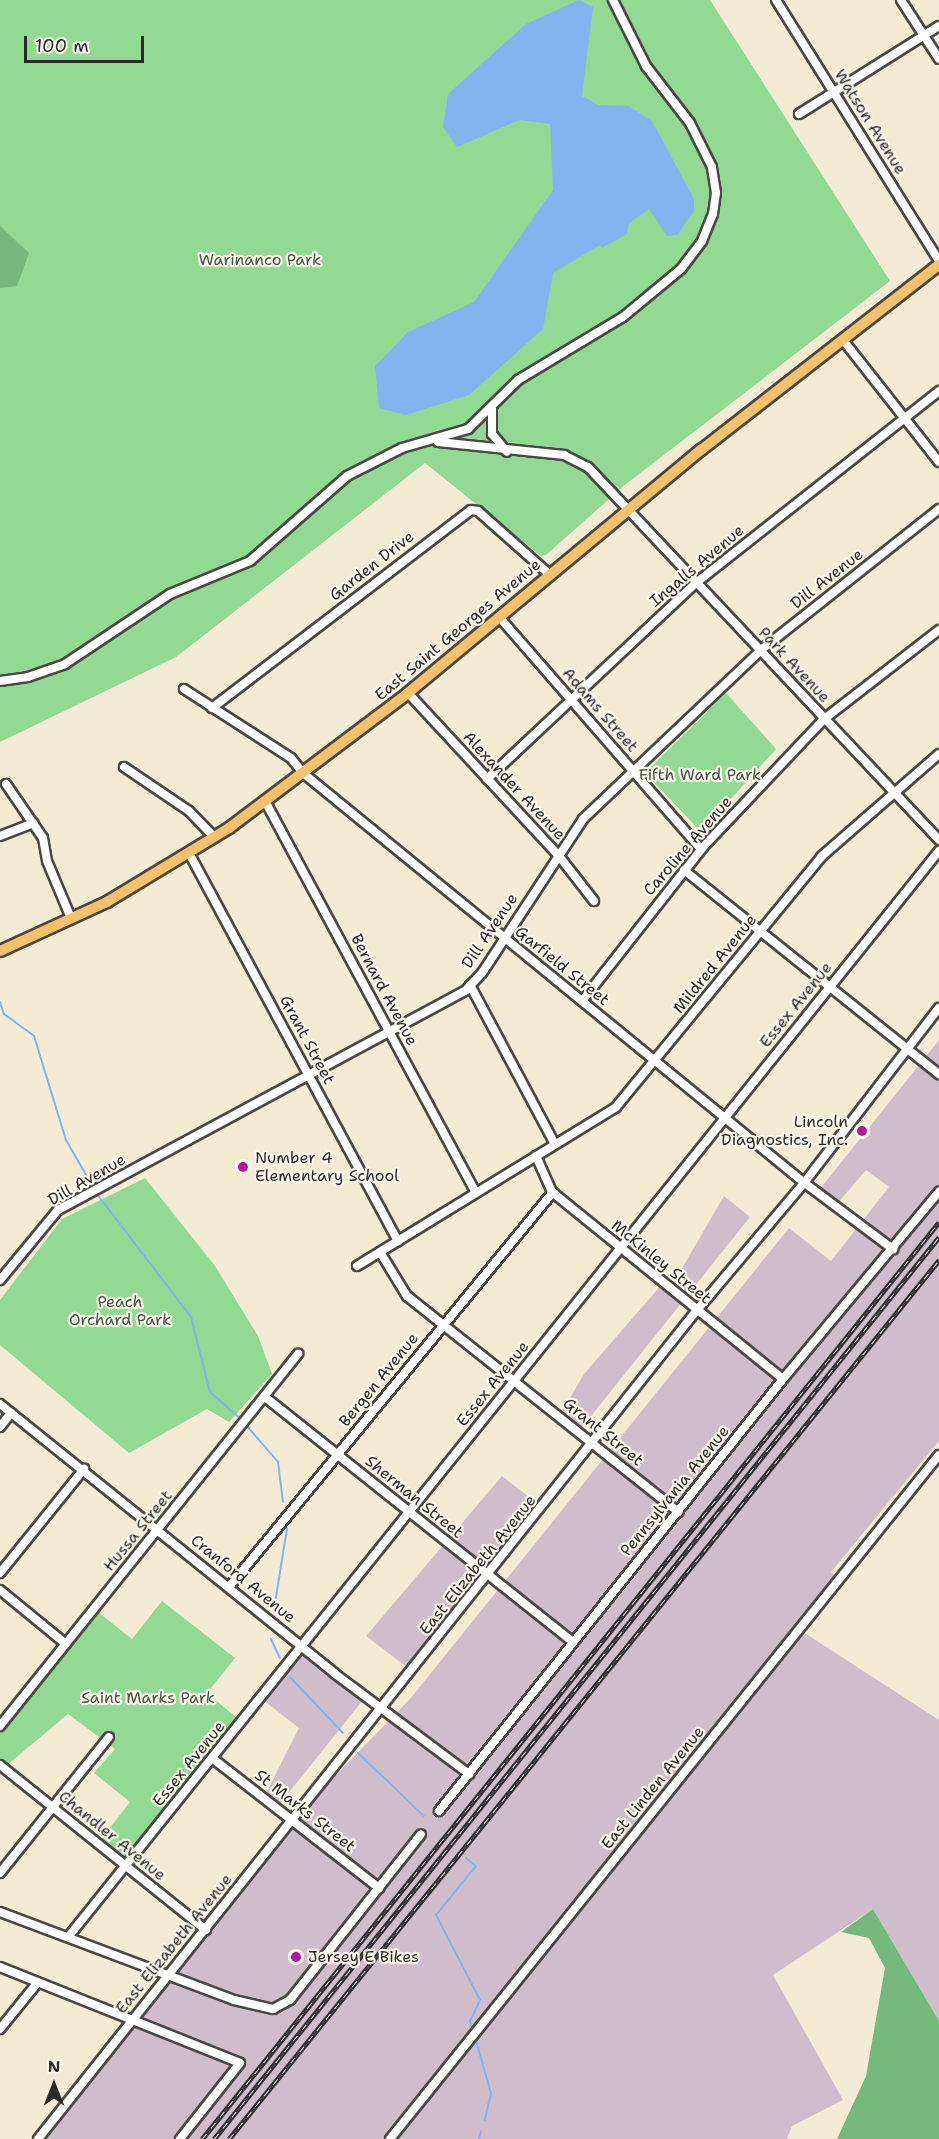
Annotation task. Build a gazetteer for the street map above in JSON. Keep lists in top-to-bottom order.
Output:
{
  "streets": {
    "main road": ["East Saint Georges Avenue"],
    "street": [
      "Watson Avenue",
      "Garden Drive",
      "Ingalls Avenue",
      "Dill Avenue",
      "Park Avenue",
      "Adams Street",
      "Alexander Avenue",
      "Caroline Avenue",
      "Mildred Avenue",
      "Garfield Street",
      "Bernard Avenue",
      "Essex Avenue",
      "Grant Street",
      "McKinley Street",
      "Bergen Avenue",
      "Pennsylvania Avenue",
      "Sherman Street",
      "Hussa Street",
      "East Elizabeth Avenue",
      "Cranford Avenue",
      "East Linden Avenue",
      "St Marks Street",
      "Chandler Avenue"
    ]
  },
  "crossings": [
    ["Watson Avenue", "East Saint Georges Avenue"],
    ["Garden Drive", "East Saint Georges Avenue"],
    ["Garden Drive", "Garfield Street"],
    ["Ingalls Avenue", "Park Avenue"],
    ["Ingalls Avenue", "Adams Street"],
    ["Ingalls Avenue", "Alexander Avenue"],
    ["Dill Avenue", "Park Avenue"],
    ["Dill Avenue", "Adams Street"],
    ["Dill Avenue", "Alexander Avenue"],
    ["Dill Avenue", "Garfield Street"],
    ["Dill Avenue", "Bernard Avenue"],
    ["Dill Avenue", "Grant Street"],
    ["East Saint Georges Avenue", "Park Avenue"],
    ["East Saint Georges Avenue", "Adams Street"],
    ["East Saint Georges Avenue", "Alexander Avenue"],
    ["East Saint Georges Avenue", "Garfield Street"],
    ["East Saint Georges Avenue", "Bernard Avenue"],
    ["East Saint Georges Avenue", "Grant Street"],
    ["Park Avenue", "Caroline Avenue"],
    ["Park Avenue", "Mildred Avenue"],
    ["Adams Street", "Caroline Avenue"],
    ["Caroline Avenue", "Garfield Street"],
    ["Mildred Avenue", "Garfield Street"],
    ["Mildred Avenue", "McKinley Street"],
    ["Garfield Street", "Essex Avenue"],
    ["Garfield Street", "Pennsylvania Avenue"],
    ["Garfield Street", "East Elizabeth Avenue"],
    ["Essex Avenue", "Grant Street"],
    ["Essex Avenue", "McKinley Street"],
    ["Essex Avenue", "Sherman Street"],
    ["Essex Avenue", "Cranford Avenue"],
    ["Essex Avenue", "St Marks Street"],
    ["Essex Avenue", "Chandler Avenue"],
    ["Grant Street", "Bergen Avenue"],
    ["Grant Street", "Pennsylvania Avenue"],
    ["Grant Street", "East Elizabeth Avenue"],
    ["McKinley Street", "Bergen Avenue"],
    ["McKinley Street", "Pennsylvania Avenue"],
    ["McKinley Street", "East Elizabeth Avenue"],
    ["Bergen Avenue", "Sherman Street"],
    ["Bergen Avenue", "Cranford Avenue"],
    ["Pennsylvania Avenue", "Sherman Street"],
    ["Pennsylvania Avenue", "Cranford Avenue"],
    ["Sherman Street", "Hussa Street"],
    ["Sherman Street", "East Elizabeth Avenue"],
    ["Hussa Street", "Cranford Avenue"],
    ["East Elizabeth Avenue", "Cranford Avenue"],
    ["East Elizabeth Avenue", "St Marks Street"],
    ["East Elizabeth Avenue", "Chandler Avenue"]
  ],
  "parks": [
    "Warinanco Park",
    "Fifth Ward Park",
    "Peach Orchard Park",
    "Saint Marks Park"
  ],
  "places": ["Lincoln Diagnostics, Inc.", "Number 4 Elementary School", "Jersey E Bikes"],
  "scale_bar": "100 m",
  "north": "top"
}
